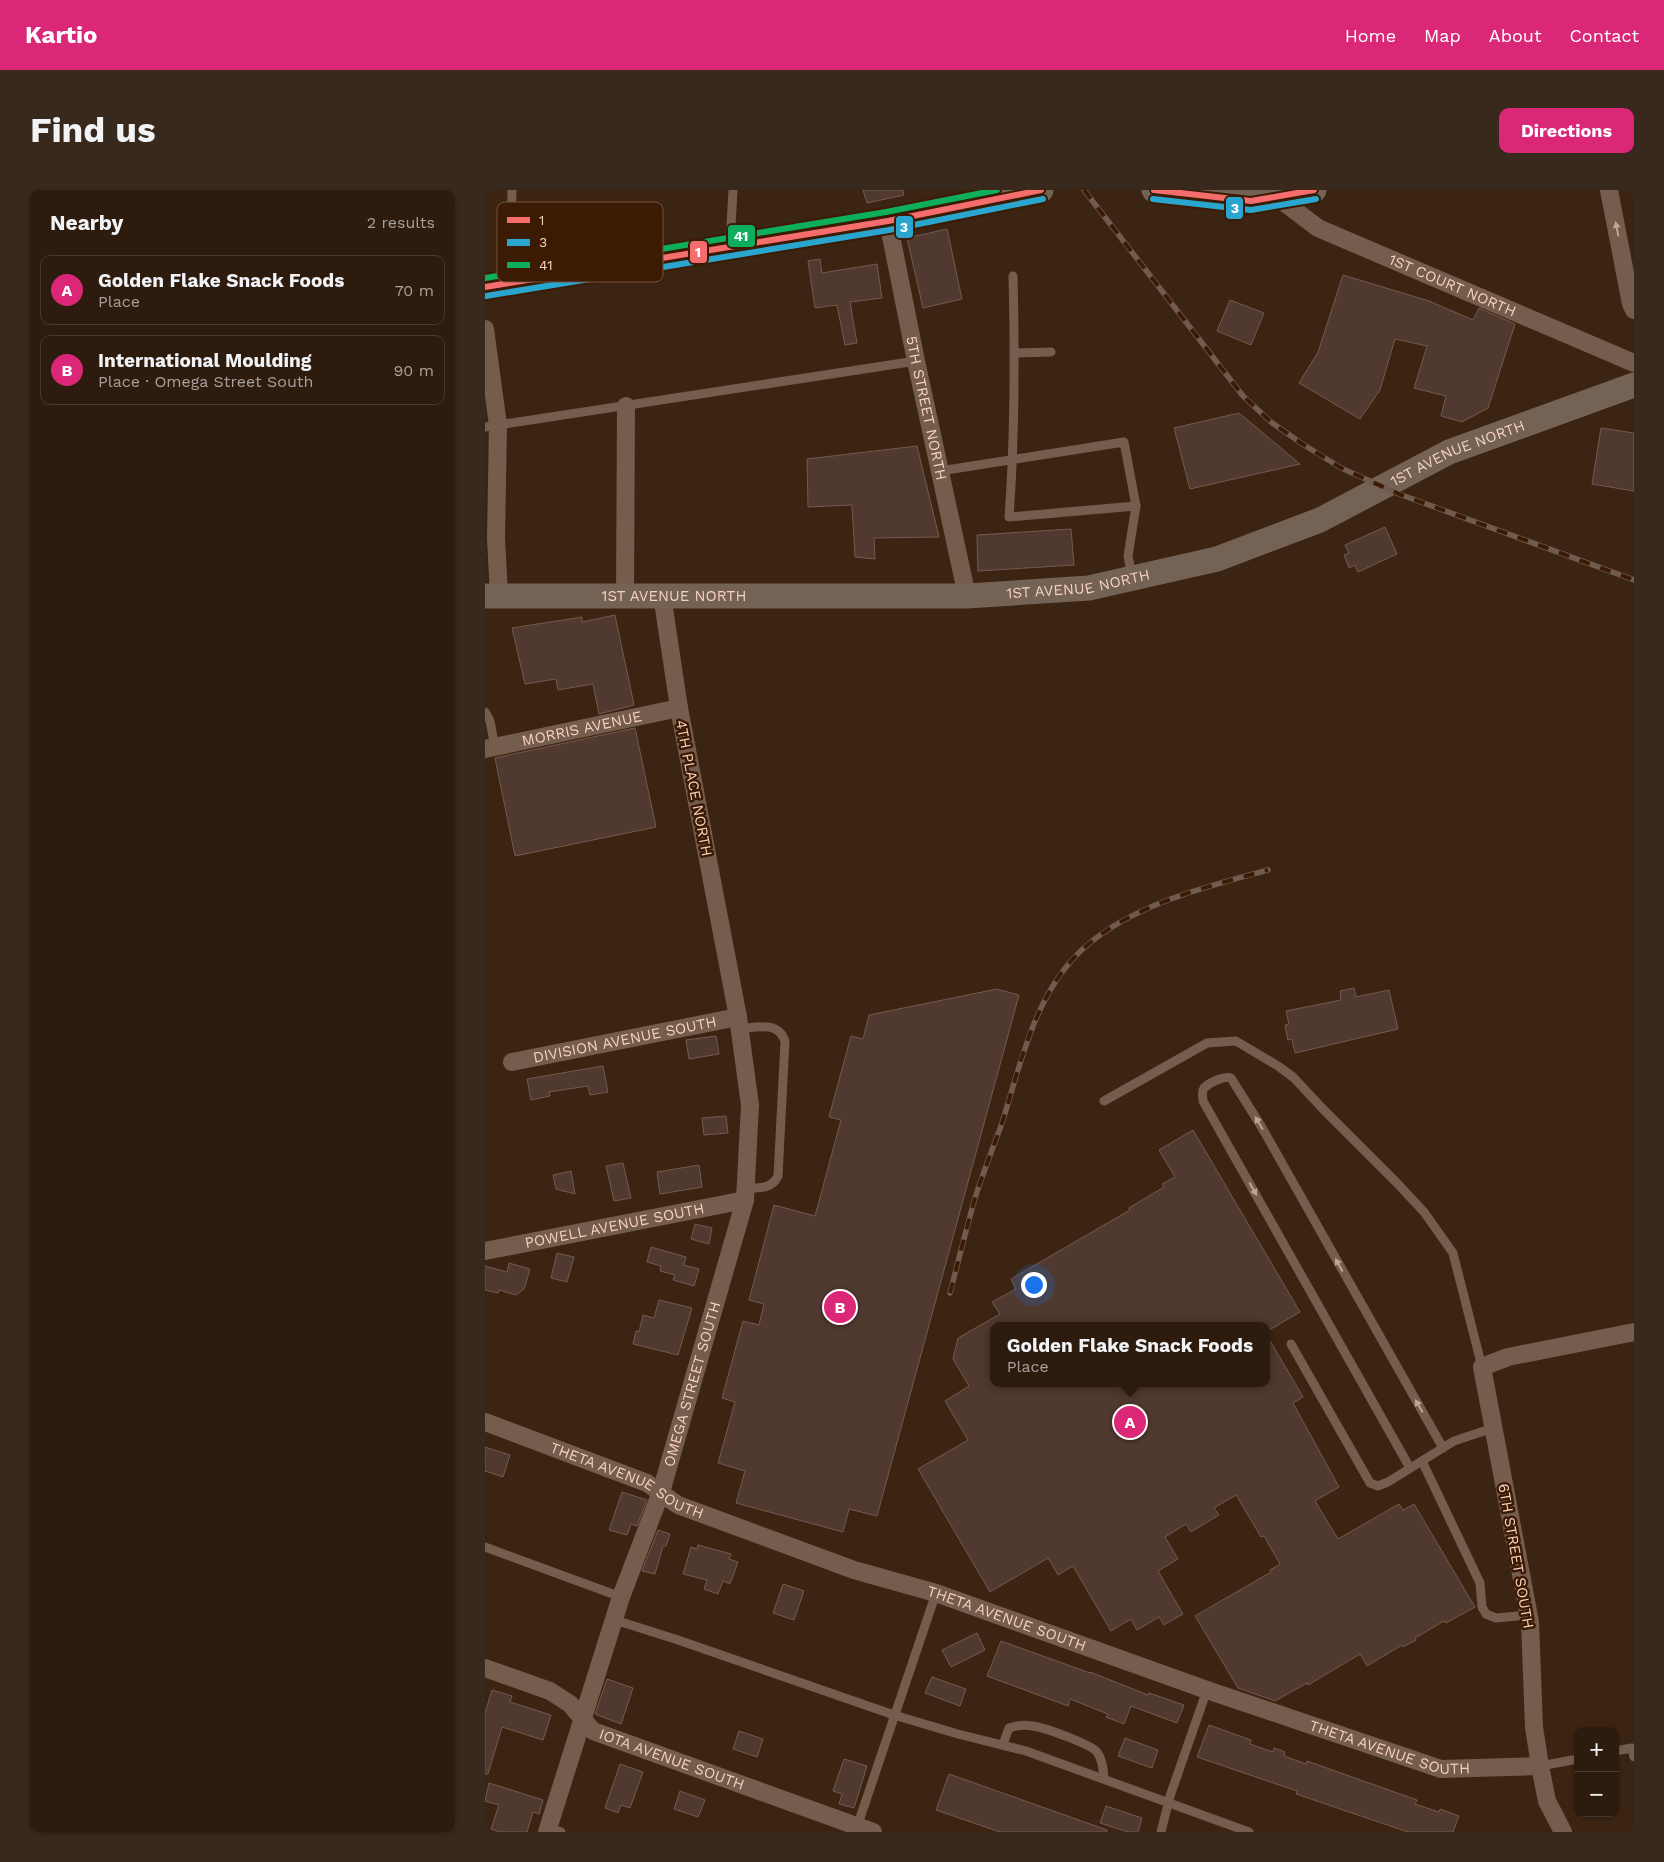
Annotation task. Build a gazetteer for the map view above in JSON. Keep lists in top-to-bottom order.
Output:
{
  "streets": {
    "street": [
      "1ST COURT NORTH",
      "5TH STREET NORTH",
      "1ST AVENUE NORTH",
      "MORRIS AVENUE",
      "4TH PLACE NORTH",
      "DIVISION AVENUE SOUTH",
      "POWELL AVENUE SOUTH",
      "OMEGA STREET SOUTH",
      "THETA AVENUE SOUTH",
      "6TH STREET SOUTH",
      "IOTA AVENUE SOUTH"
    ]
  },
  "crossings": [
    ["5TH STREET NORTH", "1ST AVENUE NORTH"],
    ["1ST AVENUE NORTH", "4TH PLACE NORTH"],
    ["MORRIS AVENUE", "4TH PLACE NORTH"],
    ["4TH PLACE NORTH", "OMEGA STREET SOUTH"],
    ["DIVISION AVENUE SOUTH", "OMEGA STREET SOUTH"],
    ["POWELL AVENUE SOUTH", "OMEGA STREET SOUTH"],
    ["OMEGA STREET SOUTH", "THETA AVENUE SOUTH"],
    ["OMEGA STREET SOUTH", "IOTA AVENUE SOUTH"],
    ["THETA AVENUE SOUTH", "6TH STREET SOUTH"]
  ],
  "lines": ["transit line 1", "transit line 41", "transit line 3"],
  "legend": ["1", "3", "41"],
  "page": {
    "header": "Kartio",
    "nav": [
      "Home",
      "Map",
      "About",
      "Contact"
    ],
    "buttons": "Directions",
    "title": "Find us",
    "heading": ["Nearby", "2 results"],
    "list": [
      {
        "mark": "A",
        "name": "Golden Flake Snack Foods",
        "note": "Place",
        "value": "70 m"
      },
      {
        "mark": "B",
        "name": "International Moulding",
        "note": "Place · Omega Street South",
        "value": "90 m"
      }
    ],
    "pins": ["B", "A"],
    "popup": ["Golden Flake Snack Foods", "Place"],
    "map_buttons": ["+", "−"]
  }
}
